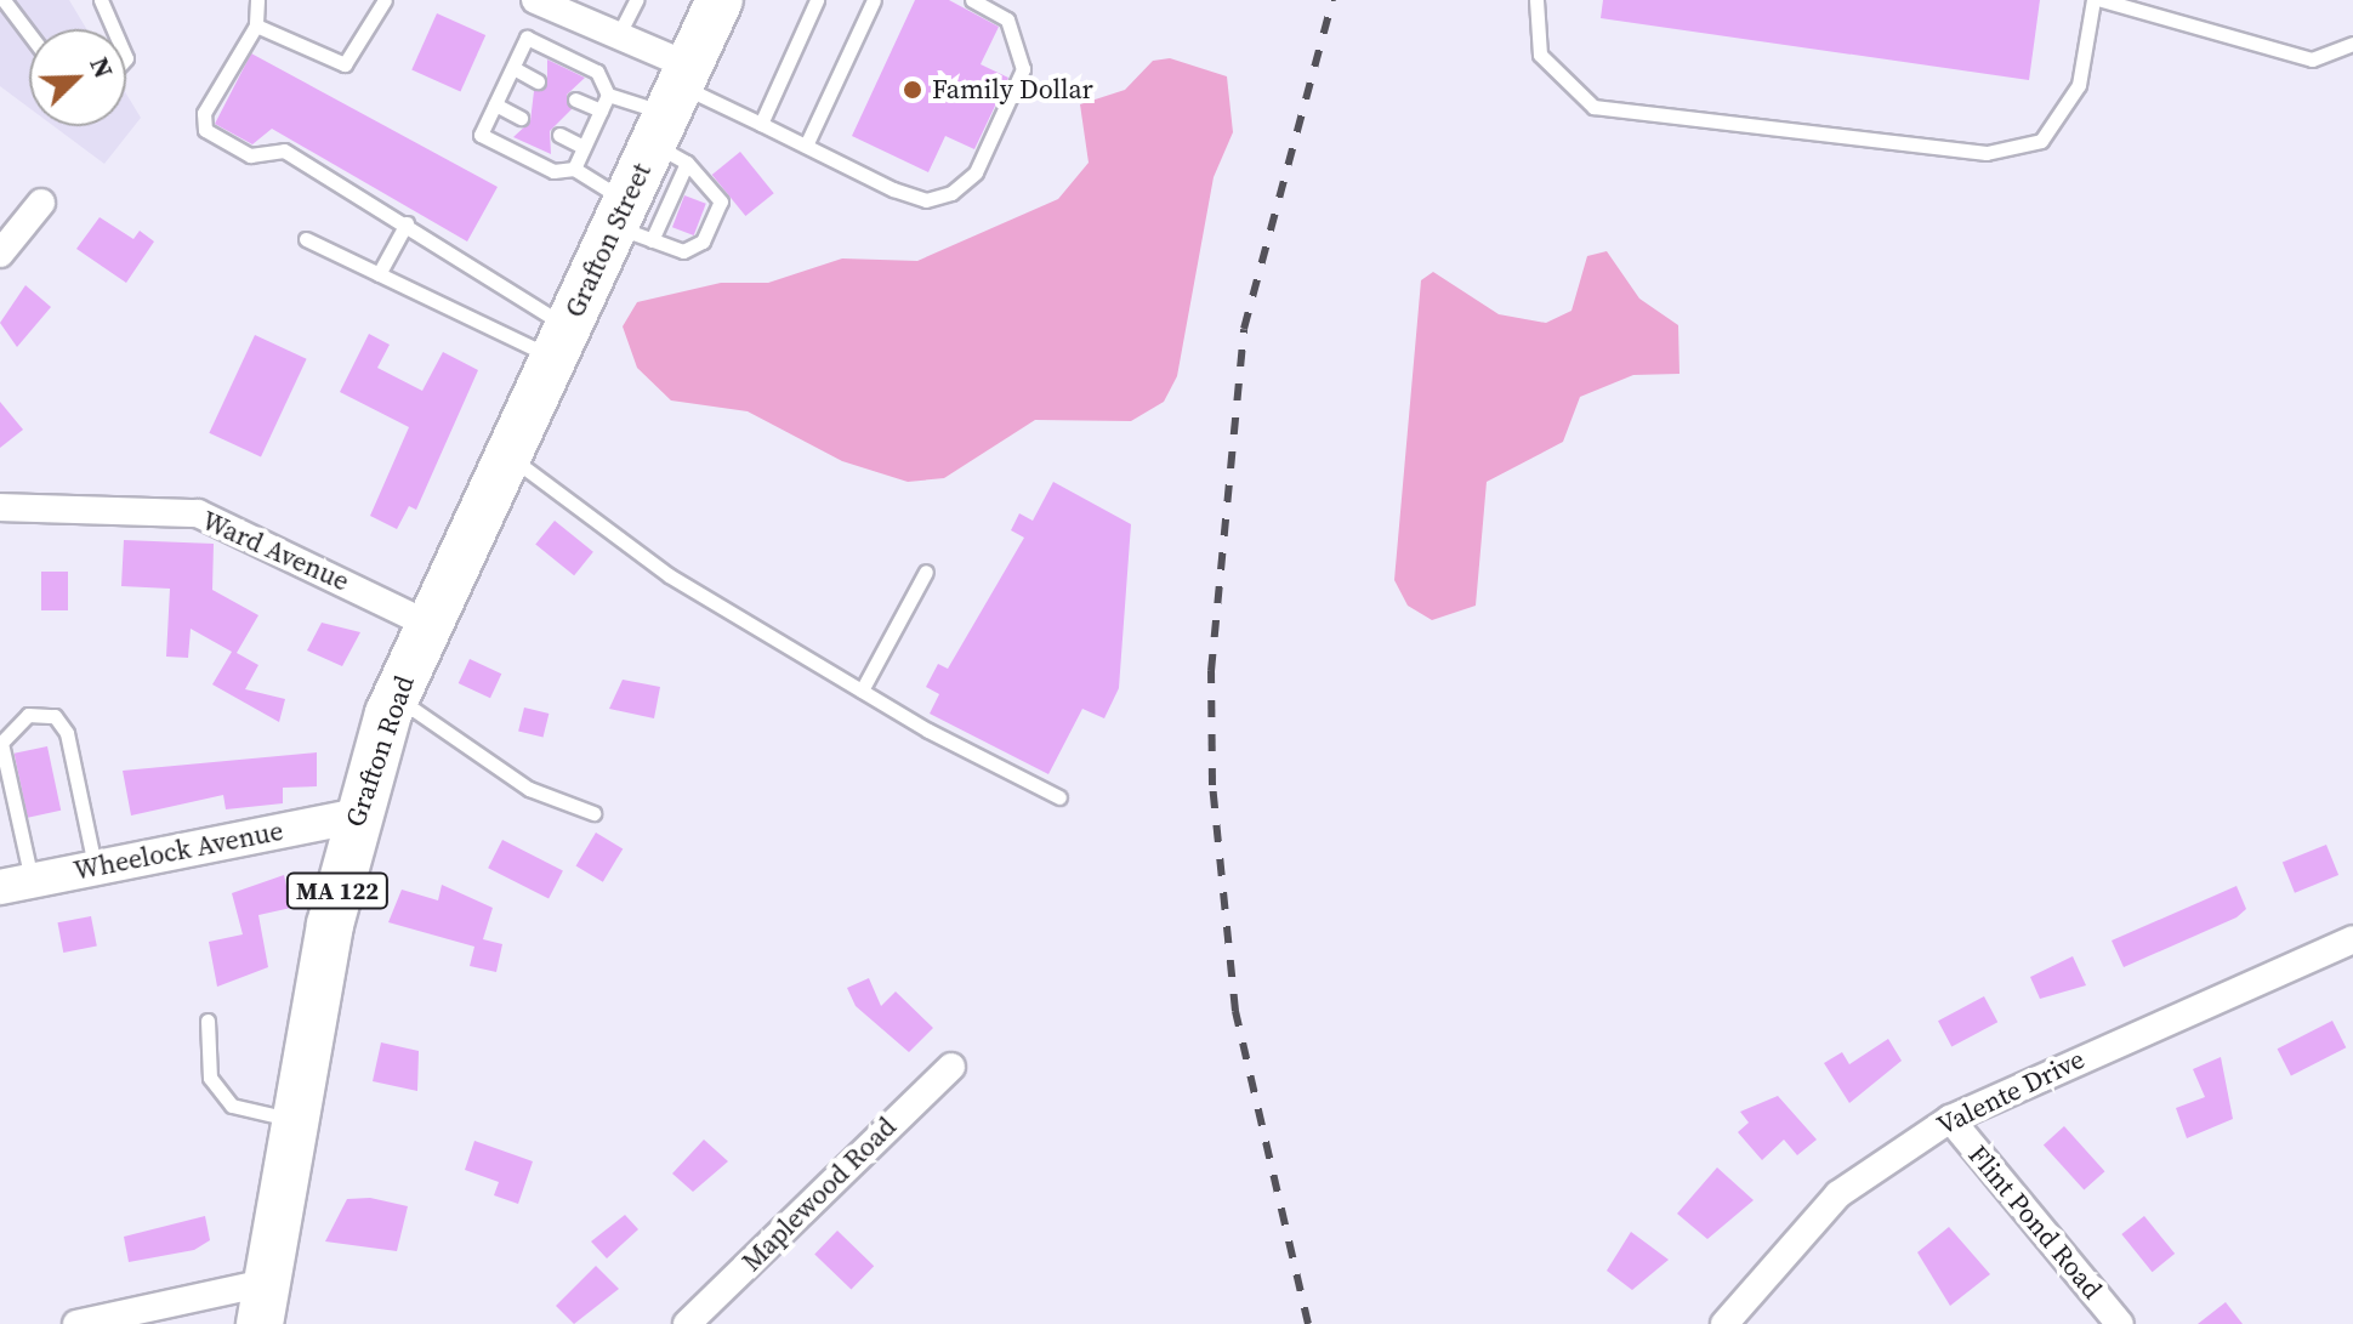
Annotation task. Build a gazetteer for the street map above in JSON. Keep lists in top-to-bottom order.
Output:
{
  "streets": {
    "highway": ["Grafton Street", "Grafton Road", "MA 122"],
    "street": [
      "Ward Avenue",
      "Wheelock Avenue",
      "Valente Drive",
      "Maplewood Road",
      "Flint Pond Road"
    ]
  },
  "crossings": [
    ["Grafton Street", "Grafton Road"],
    ["Ward Avenue", "Grafton Road"],
    ["Grafton Road", "Wheelock Avenue"],
    ["Valente Drive", "Flint Pond Road"]
  ],
  "places": ["Family Dollar"],
  "north": "top right"
}
